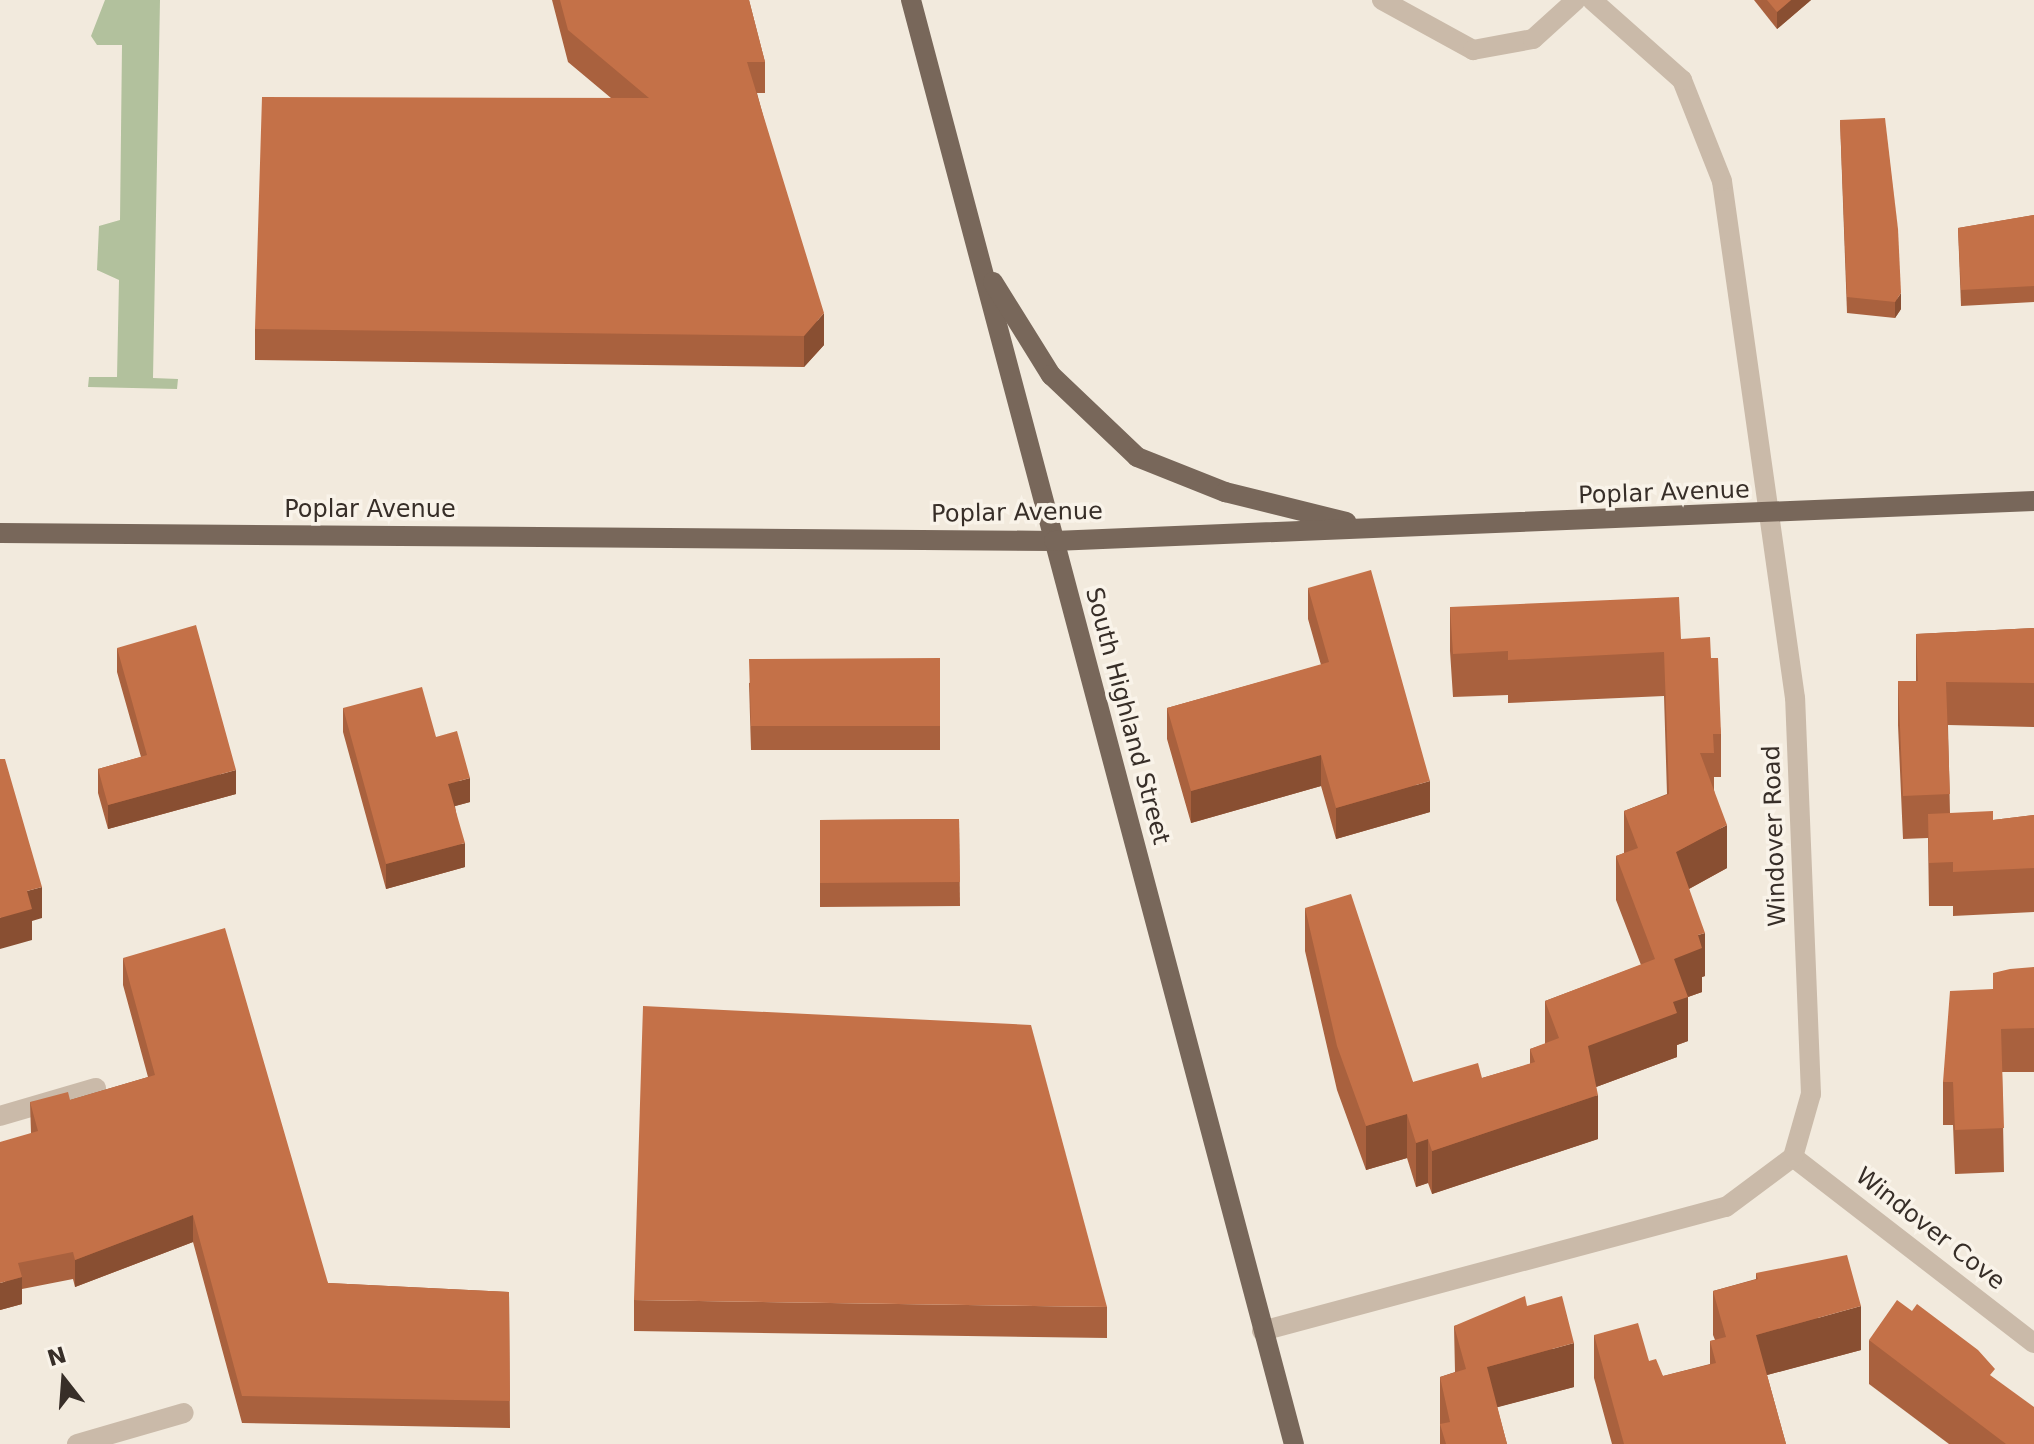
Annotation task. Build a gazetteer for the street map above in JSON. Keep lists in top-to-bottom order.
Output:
{
  "streets": {
    "main road": ["Poplar Avenue", "South Highland Street"],
    "street": ["Windover Road", "Windover Cove"]
  },
  "crossings": [
    ["Poplar Avenue", "South Highland Street"],
    ["Poplar Avenue", "Windover Road"],
    ["Windover Road", "Windover Cove"]
  ],
  "north": "top"
}
